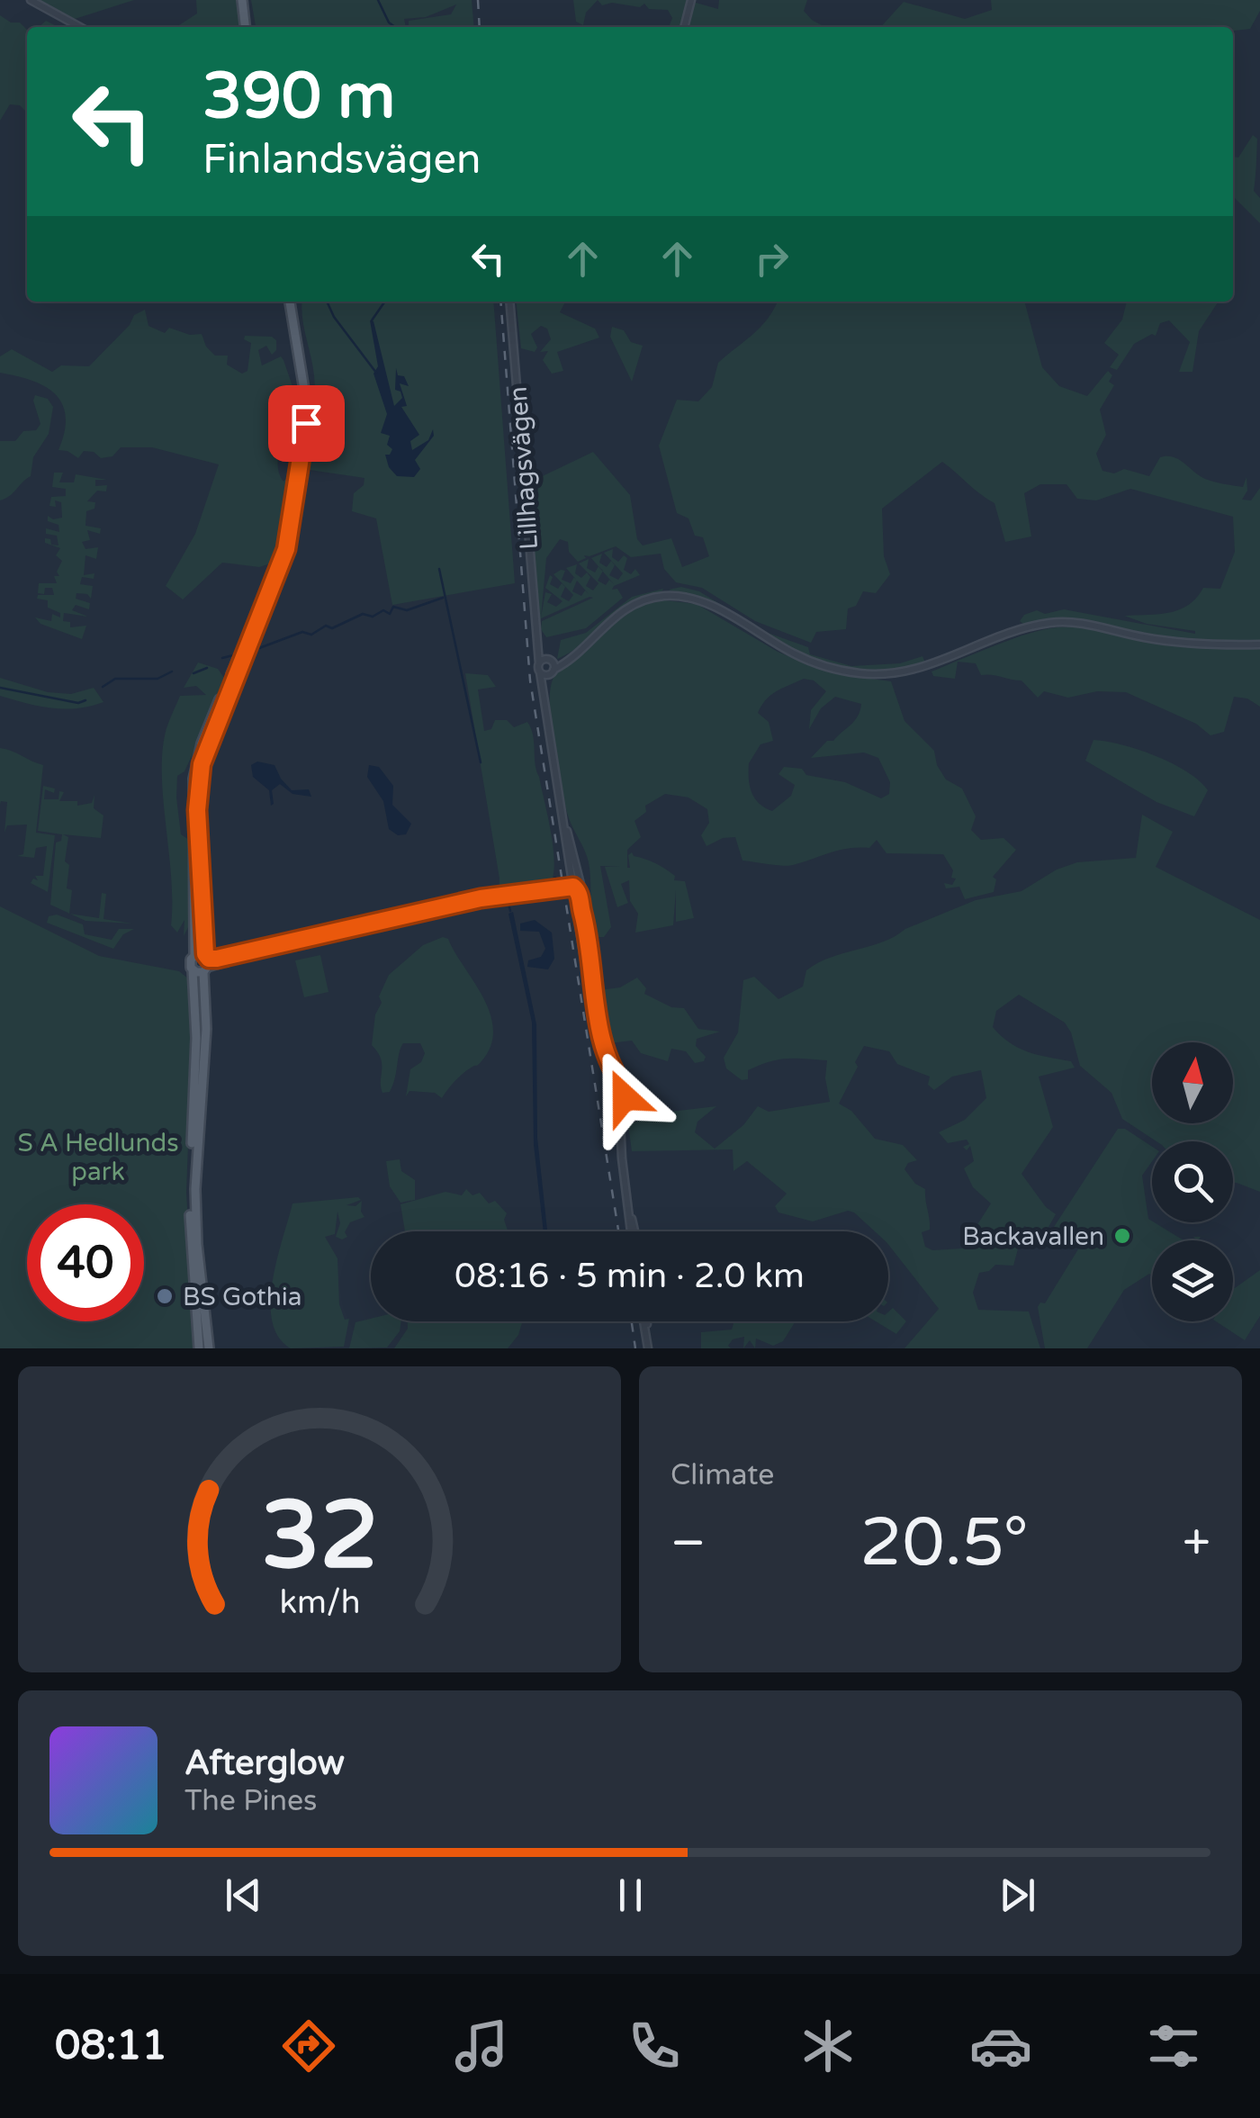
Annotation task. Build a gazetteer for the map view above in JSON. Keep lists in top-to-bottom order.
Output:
{
  "streets": {
    "street": ["Lillhagsvägen"]
  },
  "parks": ["S A Hedlunds park"],
  "places": ["Backavallen", "BS Gothia"],
  "north": "top",
  "page": {
    "turn": ["390 m", "Finlandsvägen"],
    "limit": "40",
    "trip": "08:16 · 5 min · 2.0 km",
    "tile": "Climate",
    "heat": ["−", "20.5°", "+"],
    "song": ["Afterglow", "The Pines"],
    "tabs": "08:11",
    "gauge": ["32", "km/h"]
  }
}
